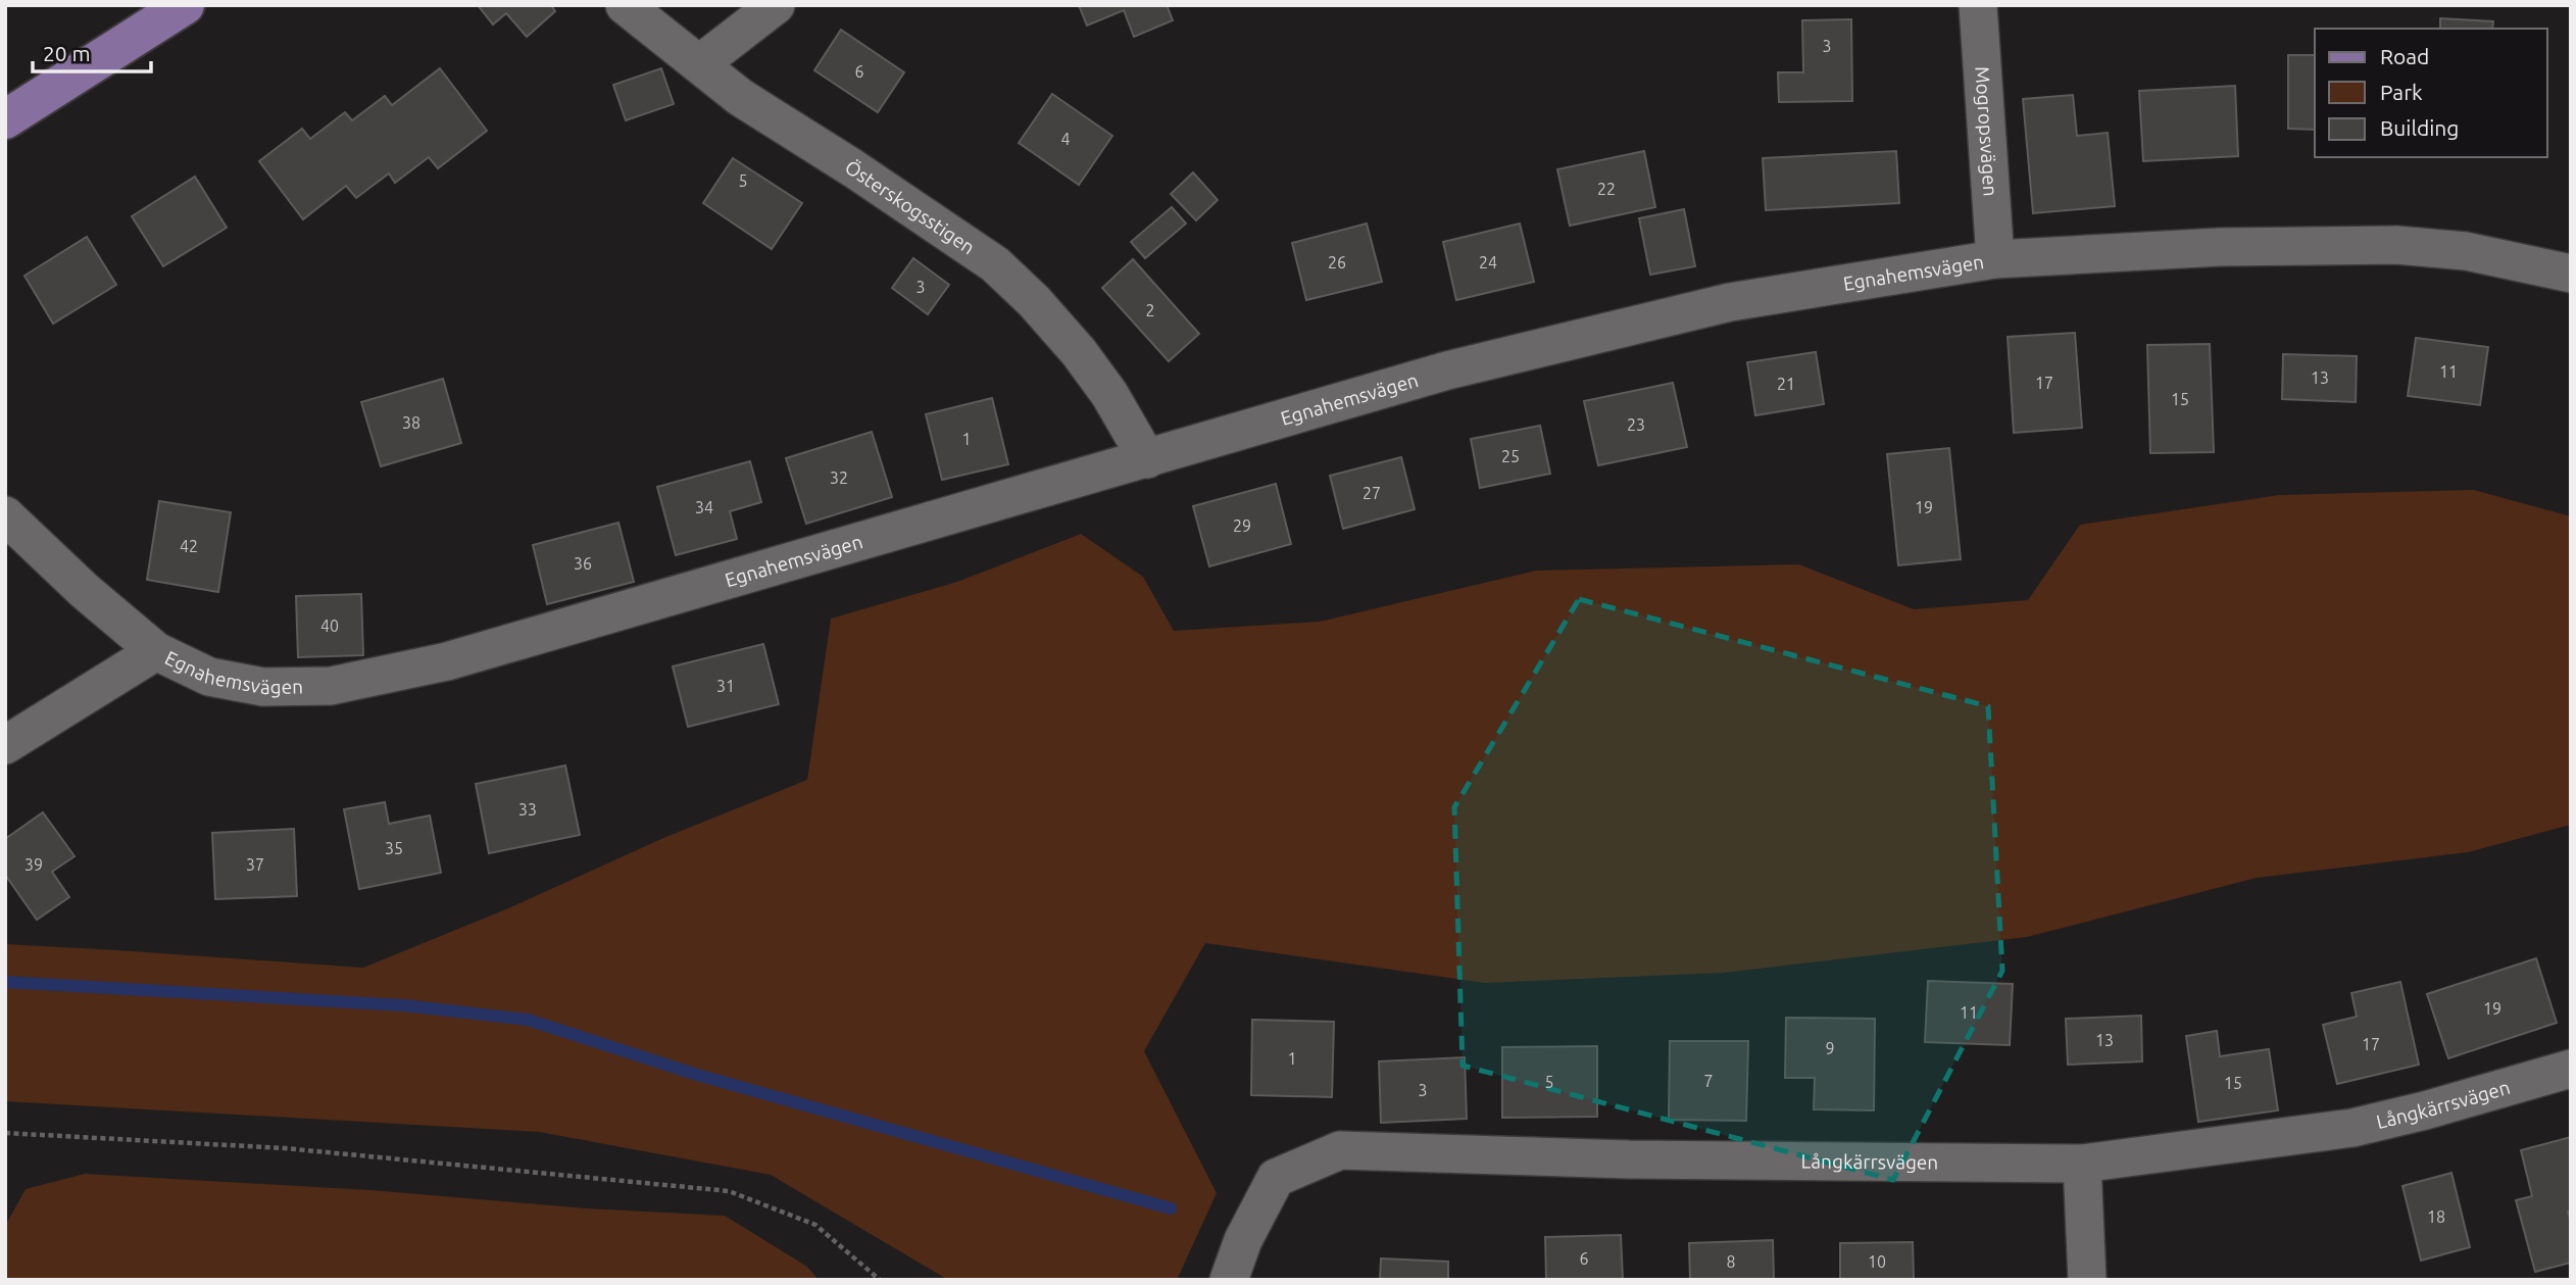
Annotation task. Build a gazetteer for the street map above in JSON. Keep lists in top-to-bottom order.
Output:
{
  "streets": {
    "street": [
      "Mogropsvägen",
      "Österskogsstigen",
      "Egnahemsvägen",
      "Långkärrsvägen"
    ]
  },
  "crossings": [
    ["Mogropsvägen", "Egnahemsvägen"],
    ["Österskogsstigen", "Egnahemsvägen"]
  ],
  "house_numbers": [
    "3",
    "6",
    "4",
    "5",
    "22",
    "26",
    "24",
    "3",
    "2",
    "11",
    "13",
    "17",
    "21",
    "15",
    "38",
    "23",
    "1",
    "25",
    "32",
    "27",
    "34",
    "19",
    "29",
    "42",
    "36",
    "40",
    "31",
    "33",
    "35",
    "39",
    "37",
    "19",
    "11",
    "13",
    "17",
    "9",
    "1",
    "7",
    "5",
    "15",
    "3",
    "18",
    "6",
    "8",
    "10"
  ],
  "legend": ["Road", "Park", "Building"],
  "scale_bar": "20 m"
}
